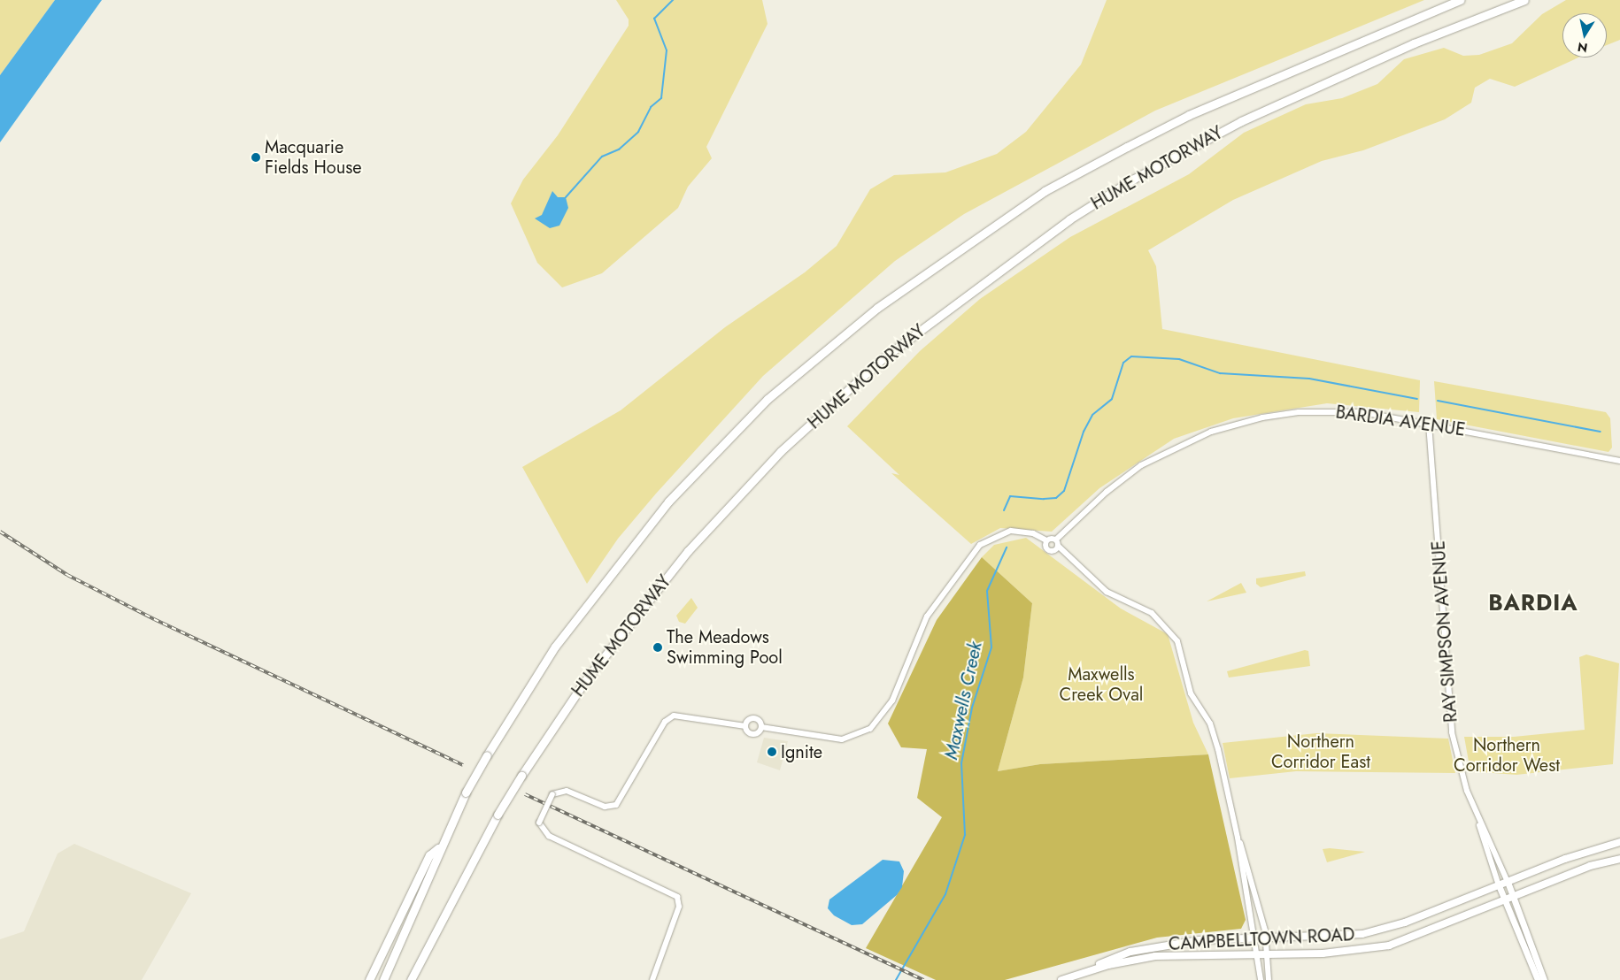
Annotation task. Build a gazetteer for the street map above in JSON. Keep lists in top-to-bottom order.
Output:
{
  "streets": {
    "highway": ["HUME MOTORWAY"],
    "main road": ["CAMPBELLTOWN ROAD"],
    "street": ["BARDIA AVENUE", "RAY SIMPSON AVENUE"]
  },
  "crossings": [
    ["BARDIA AVENUE", "RAY SIMPSON AVENUE"],
    ["RAY SIMPSON AVENUE", "CAMPBELLTOWN ROAD"]
  ],
  "districts": ["BARDIA"],
  "water": ["Maxwells Creek"],
  "parks": ["Maxwells Creek Oval", "Northern Corridor East", "Northern Corridor West"],
  "places": ["Macquarie Fields House", "The Meadows Swimming Pool", "Ignite"],
  "north": "bottom"
}
